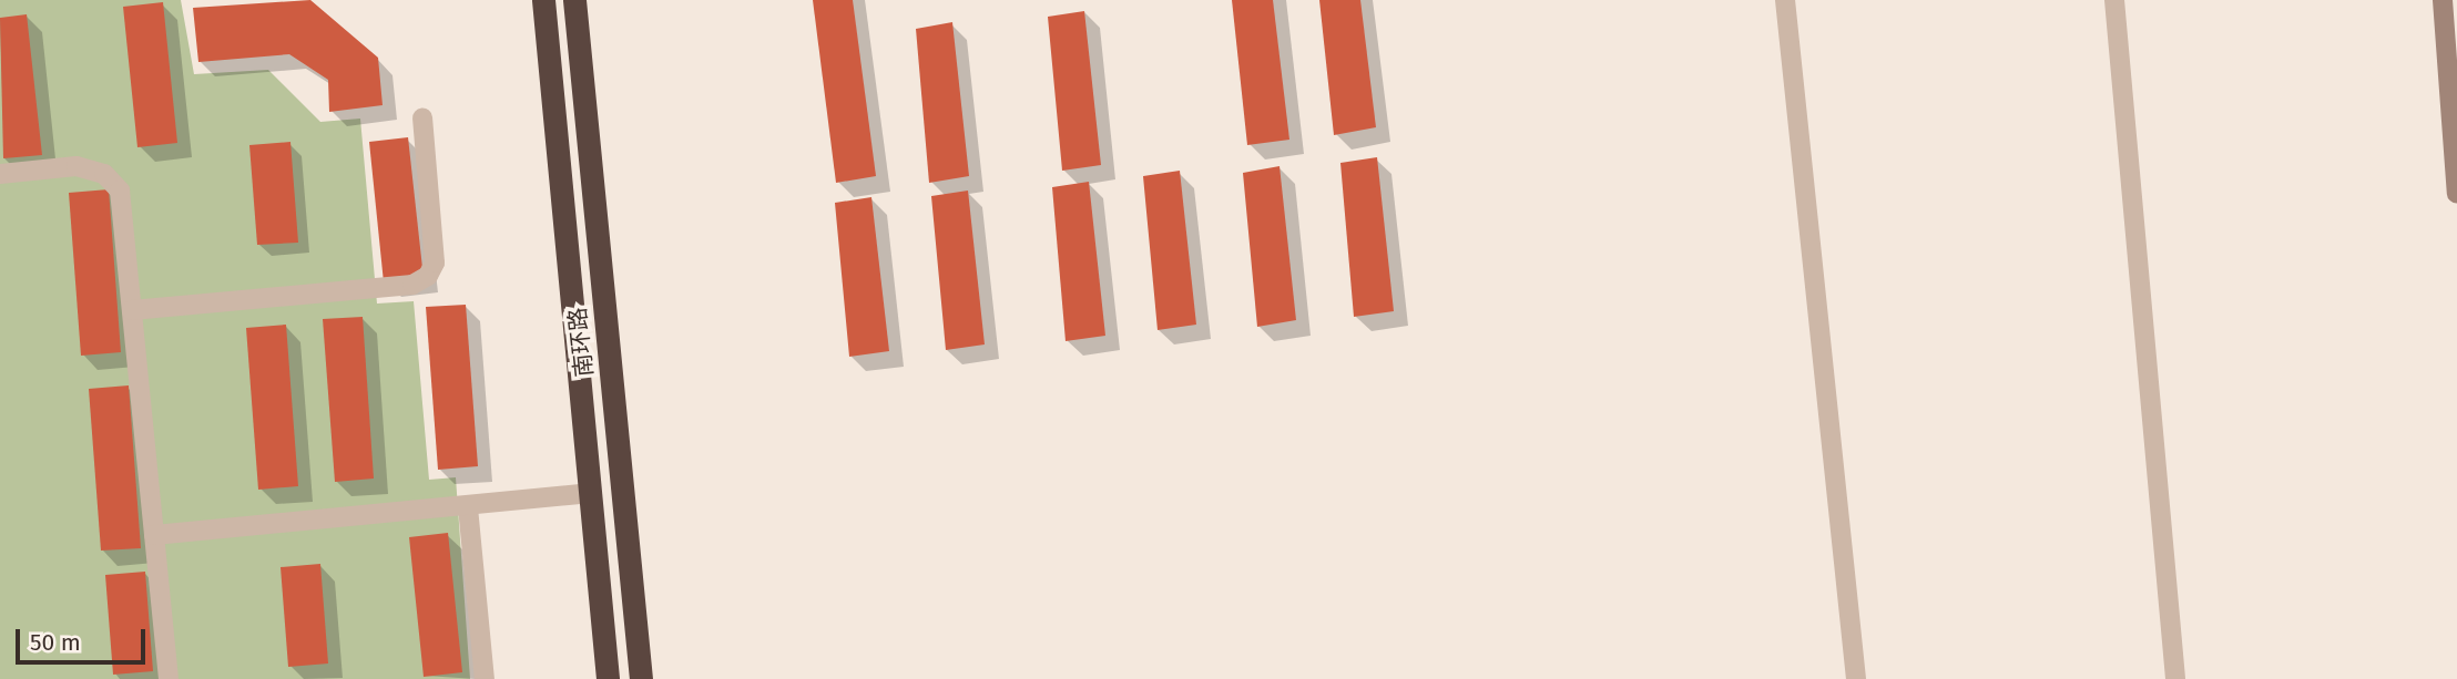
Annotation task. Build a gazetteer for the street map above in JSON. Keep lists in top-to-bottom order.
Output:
{
  "streets": {
    "highway": ["南环路"]
  },
  "scale_bar": "50 m"
}
